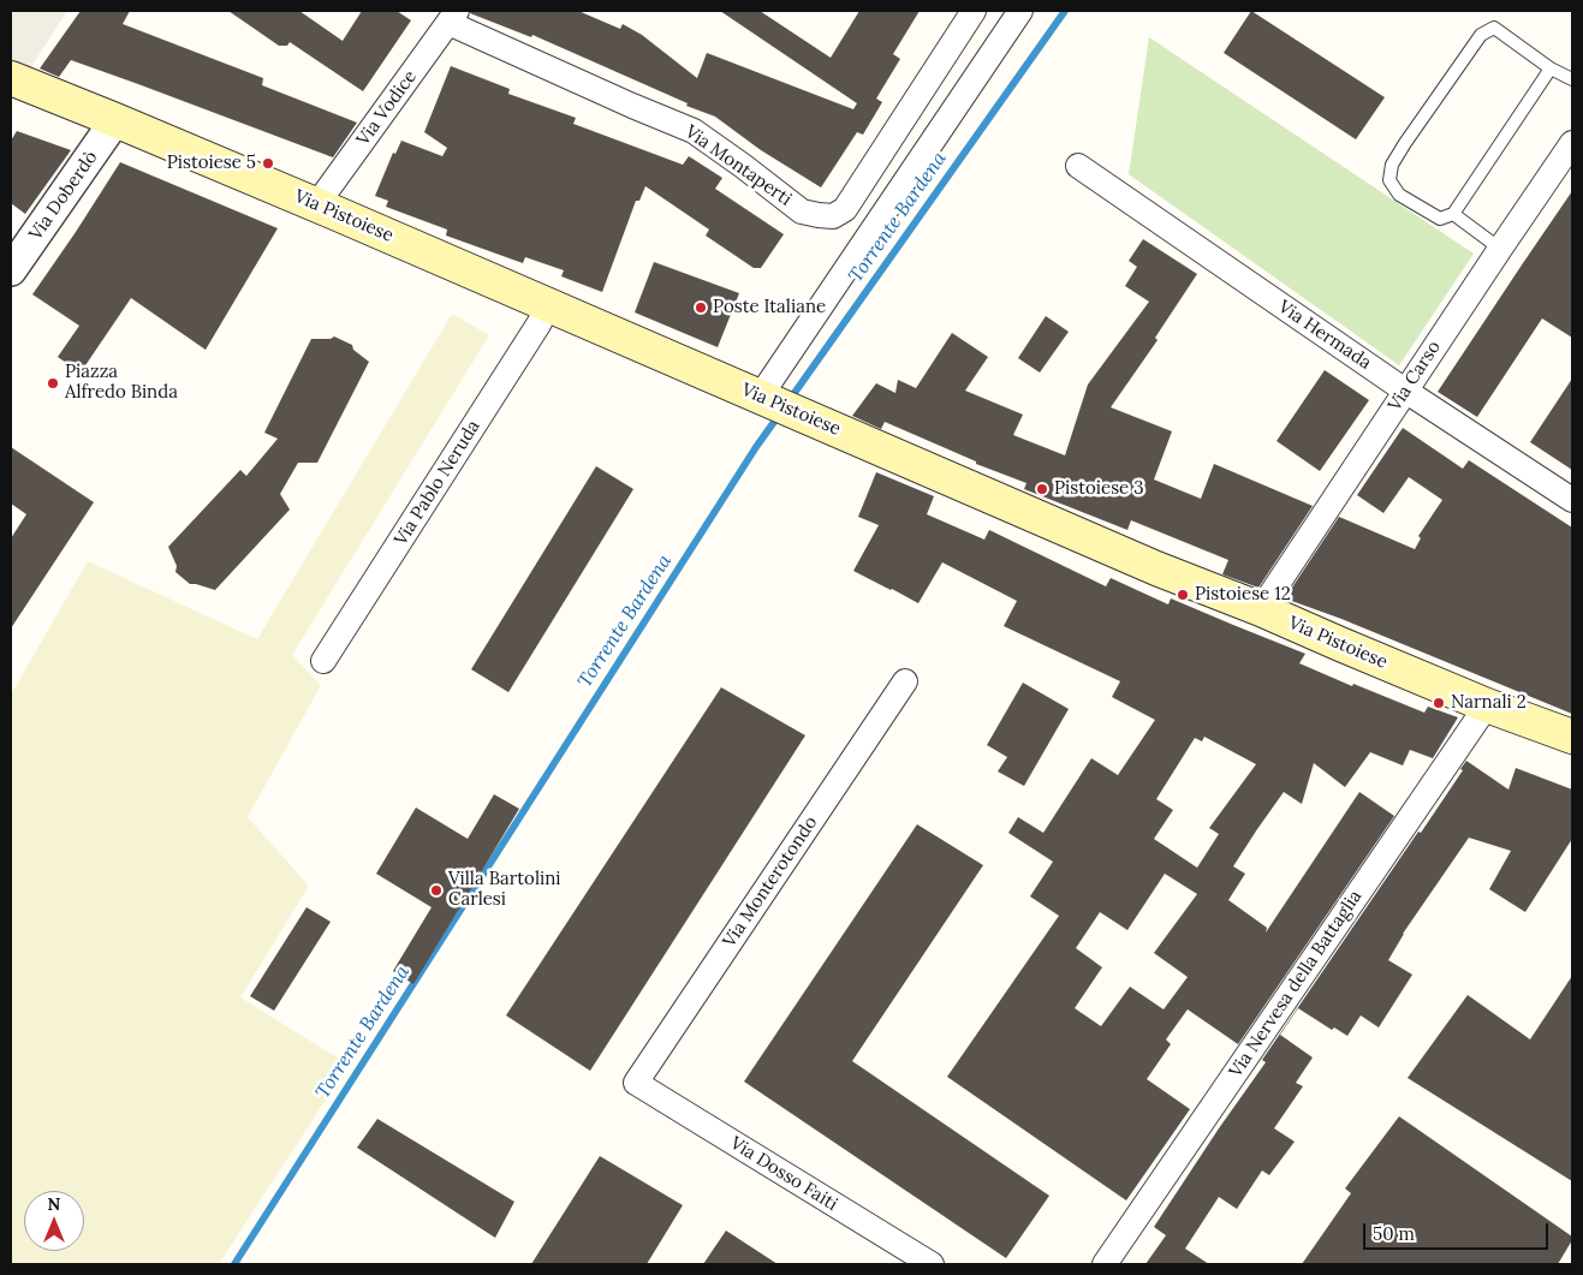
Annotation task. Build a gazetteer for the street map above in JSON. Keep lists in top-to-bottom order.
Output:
{
  "streets": {
    "main road": ["Via Pistoiese"],
    "street": [
      "Via Vodice",
      "Via Montaperti",
      "Via Doberdò",
      "Via Hermada",
      "Via Carso",
      "Via Pablo Neruda",
      "Via Monterotondo",
      "Via Nervesa della Battaglia",
      "Via Dosso Faiti"
    ]
  },
  "crossings": [
    ["Via Vodice", "Via Montaperti"],
    ["Via Vodice", "Via Pistoiese"],
    ["Via Doberdò", "Via Pistoiese"],
    ["Via Pistoiese", "Via Carso"],
    ["Via Pistoiese", "Via Pablo Neruda"],
    ["Via Pistoiese", "Via Nervesa della Battaglia"],
    ["Via Hermada", "Via Carso"],
    ["Via Monterotondo", "Via Dosso Faiti"]
  ],
  "water": ["Torrente Bardena"],
  "places": [
    "Pistoiese 5",
    "Poste Italiane",
    "Piazza Alfredo Binda",
    "Pistoiese 3",
    "Pistoiese 12",
    "Narnali 2",
    "Villa Bartolini Carlesi"
  ],
  "scale_bar": "50 m",
  "north": "top"
}
